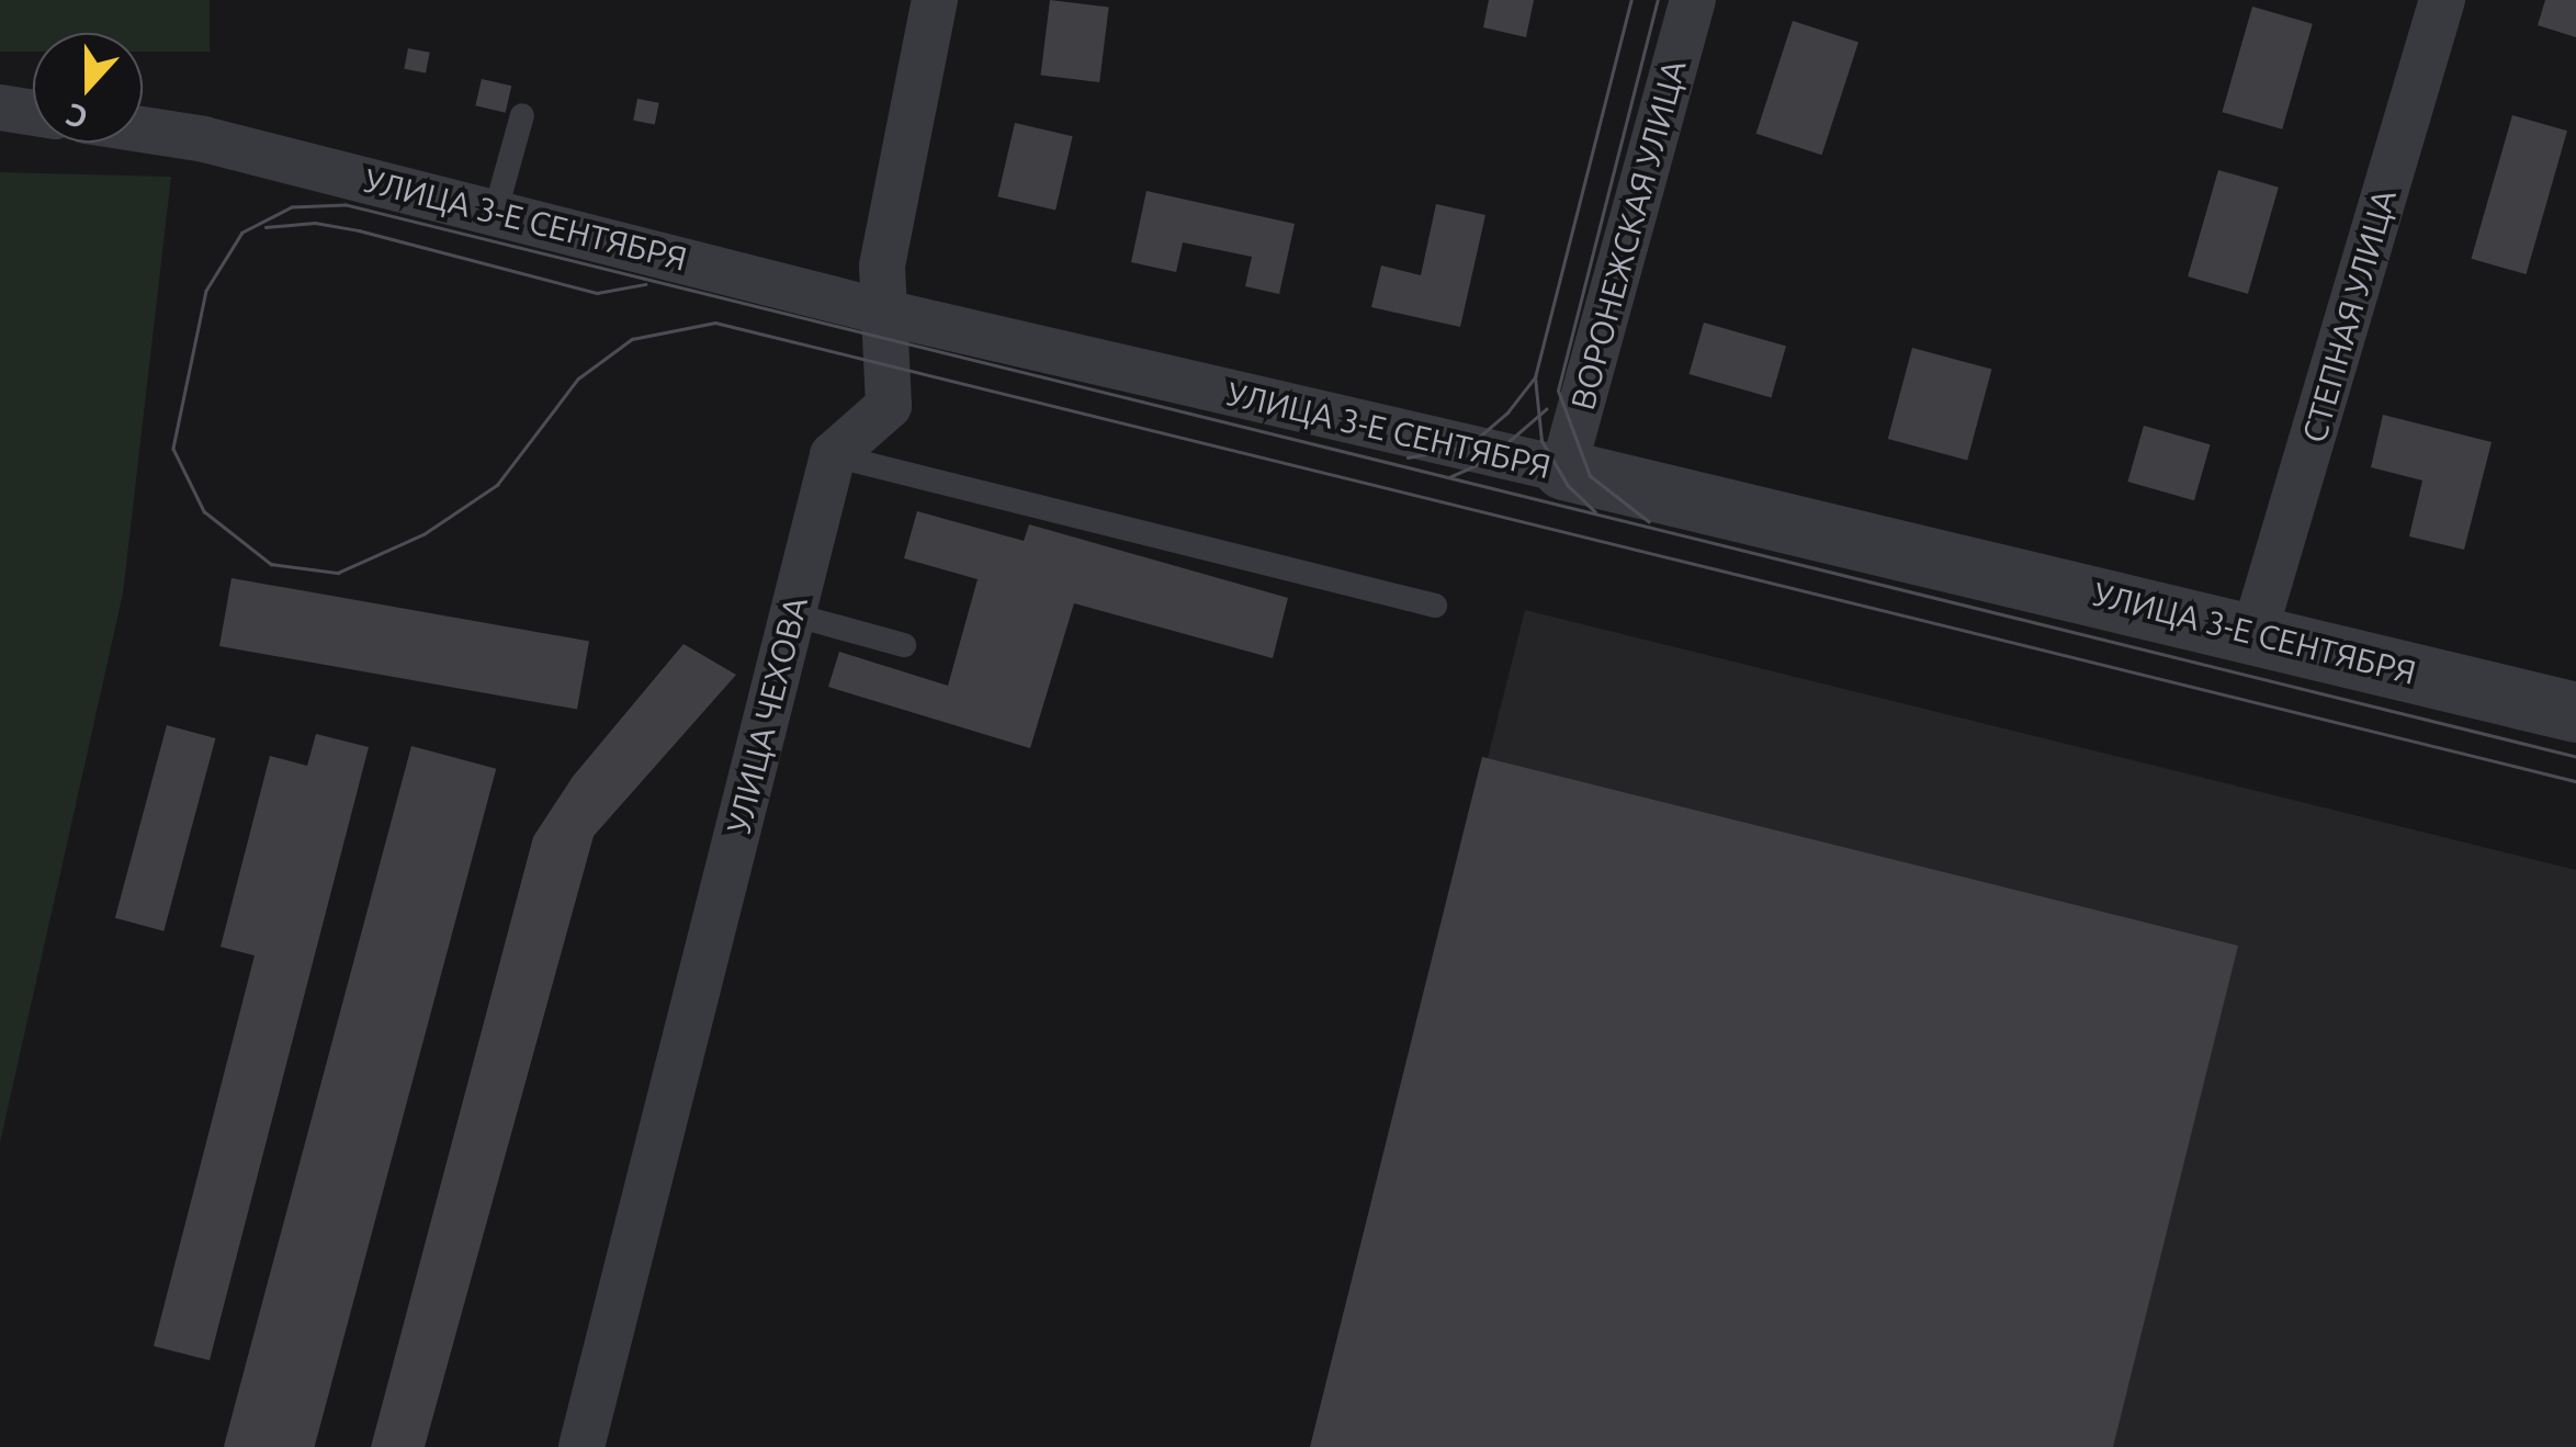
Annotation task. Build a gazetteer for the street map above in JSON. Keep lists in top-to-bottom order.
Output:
{
  "streets": {
    "street": [
      "УЛИЦА 3-Е СЕНТЯБРЯ",
      "ВОРОНЕЖСКАЯ УЛИЦА",
      "СТЕПНАЯ УЛИЦА",
      "УЛИЦА ЧЕХОВА"
    ]
  },
  "crossings": [
    ["УЛИЦА 3-Е СЕНТЯБРЯ", "ВОРОНЕЖСКАЯ УЛИЦА"],
    ["УЛИЦА 3-Е СЕНТЯБРЯ", "СТЕПНАЯ УЛИЦА"]
  ],
  "north": "bottom"
}
